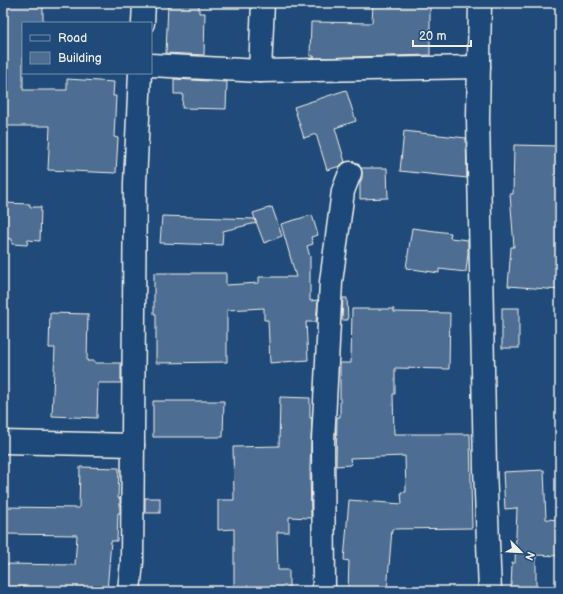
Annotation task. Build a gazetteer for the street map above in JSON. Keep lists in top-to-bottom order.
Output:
{
  "legend": ["Road", "Building"],
  "scale_bar": "20 m",
  "north": "bottom right"
}
